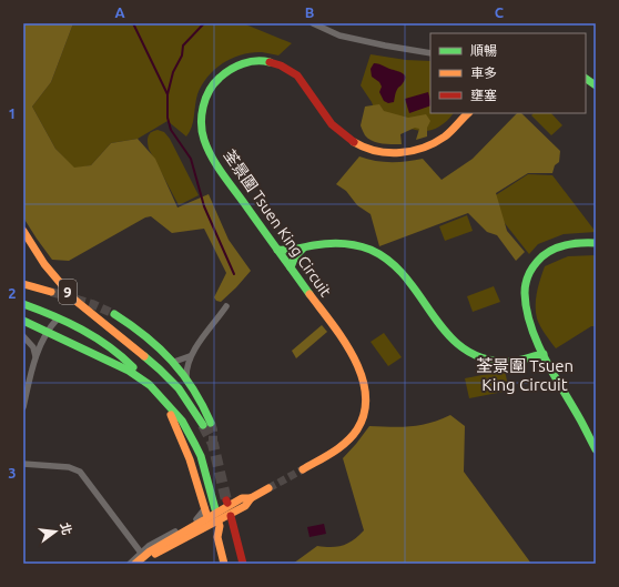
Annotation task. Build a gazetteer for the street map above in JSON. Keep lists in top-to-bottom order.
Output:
{
  "streets": {
    "main road": ["荃景圍 Tsuen King Circuit", "9"]
  },
  "districts": ["荃景圍 Tsuen King Circuit"],
  "legend": ["順暢", "車多", "壅塞"],
  "north": "right",
  "grid": {
    "columns": ["A", "B", "C"],
    "rows": ["1", "2", "3"]
  }
}
